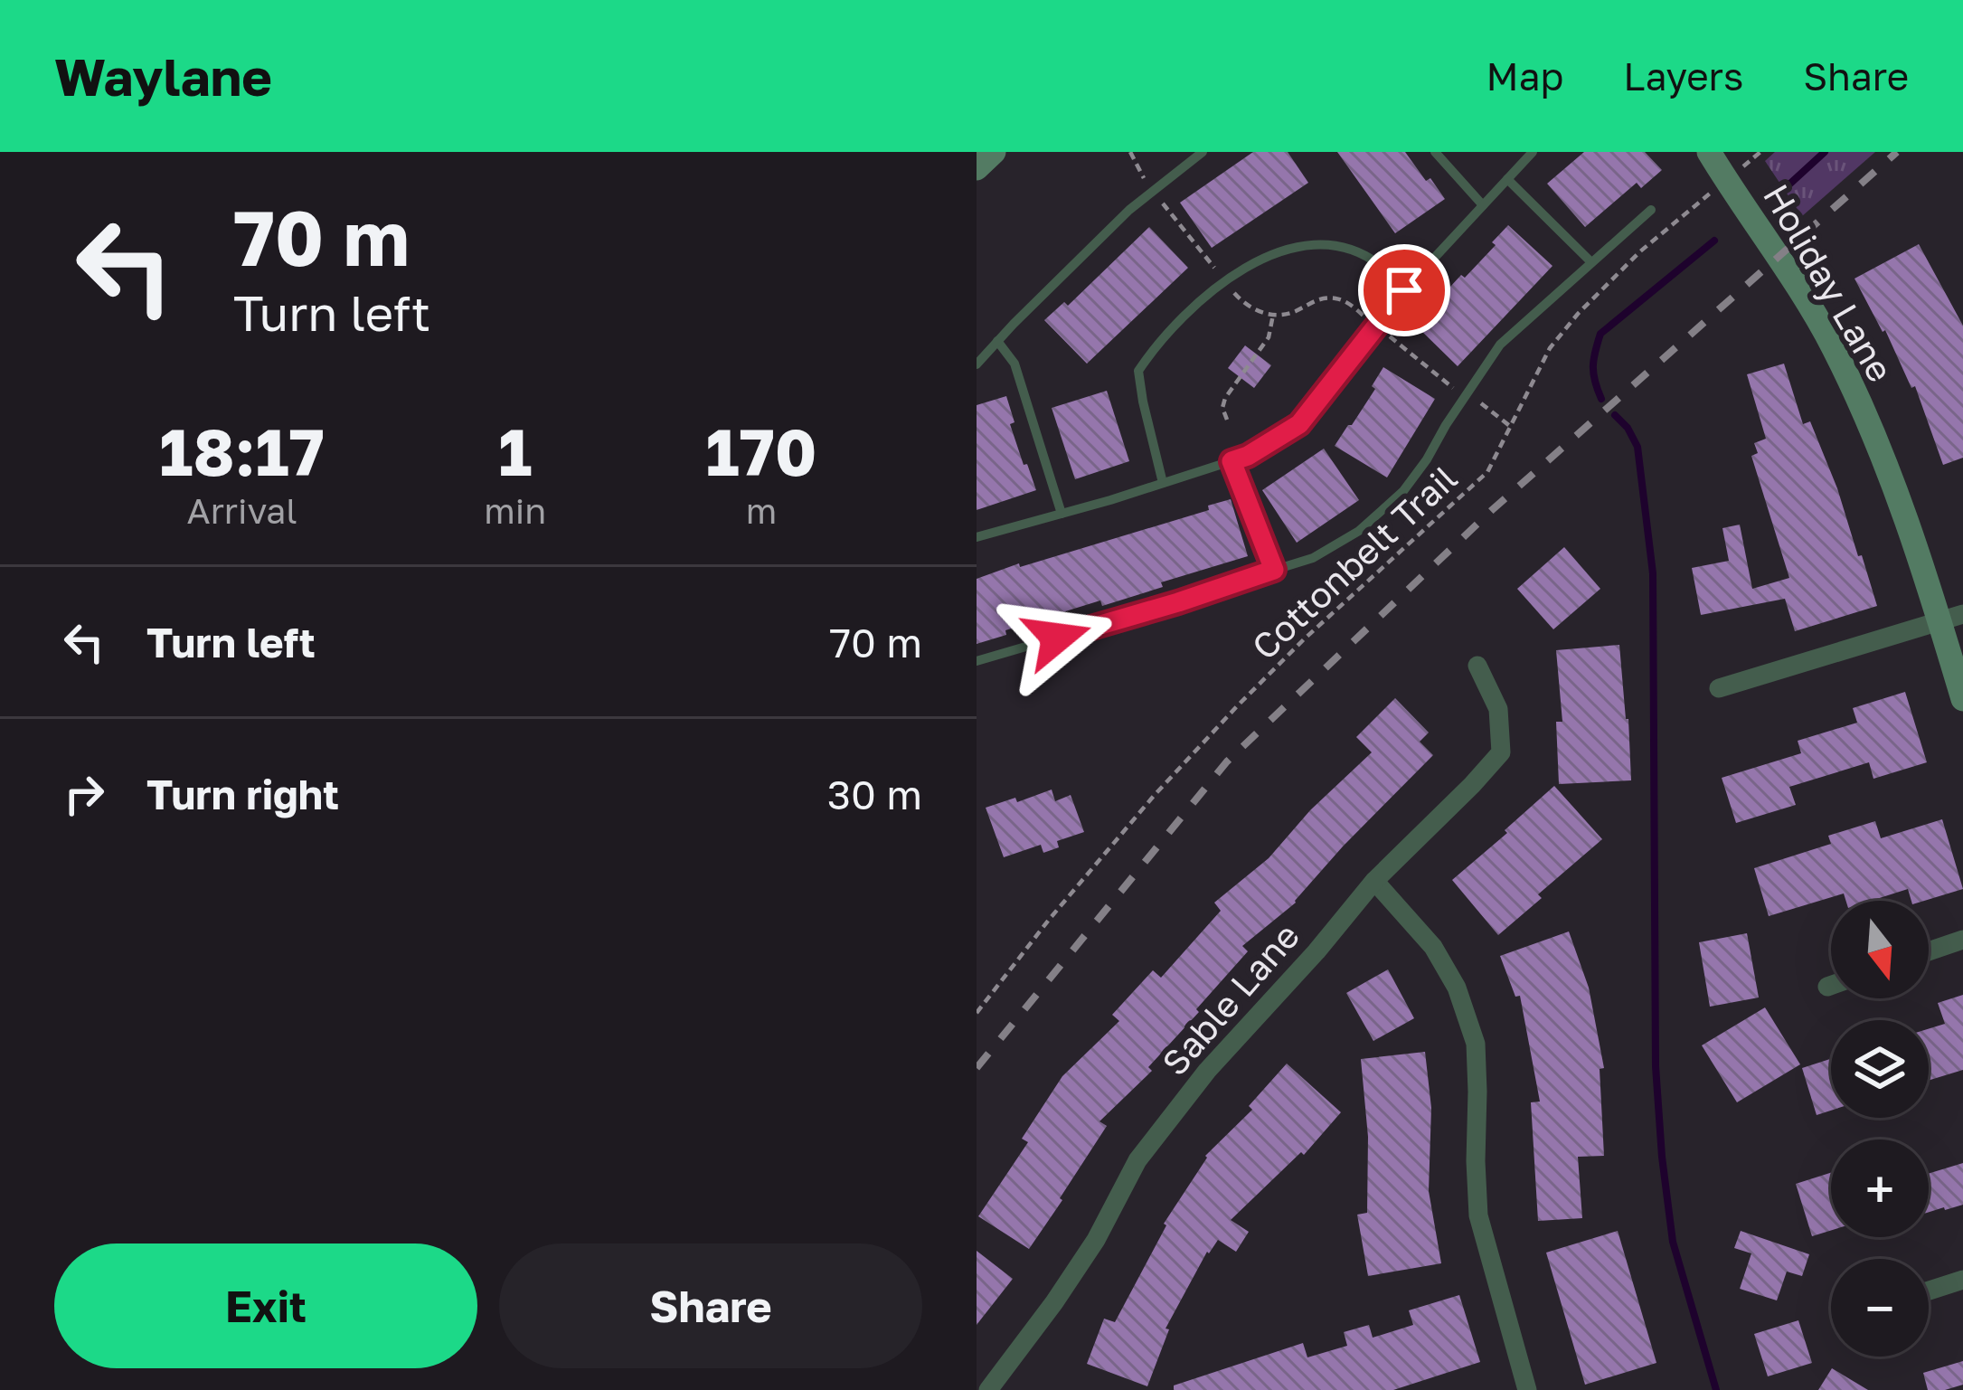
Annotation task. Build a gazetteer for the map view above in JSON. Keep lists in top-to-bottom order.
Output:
{
  "streets": {
    "street": ["Holiday Lane", "Sable Lane"],
    "path": ["Cottonbelt Trail"]
  },
  "crossings": [
    ["Holiday Lane", "Cottonbelt Trail"]
  ],
  "north": "bottom",
  "page": {
    "header": "Waylane",
    "nav": ["Map", "Layers", "Share"],
    "turn": ["70 m", "Turn left"],
    "eta": [
      "18:17",
      "Arrival",
      "1",
      "min",
      "170",
      "m"
    ],
    "list": [
      {
        "name": "Turn left",
        "value": "70 m"
      },
      {
        "name": "Turn right",
        "value": "30 m"
      }
    ],
    "map_buttons": ["+", "−"],
    "buttons": ["Exit", "Share"]
  }
}
